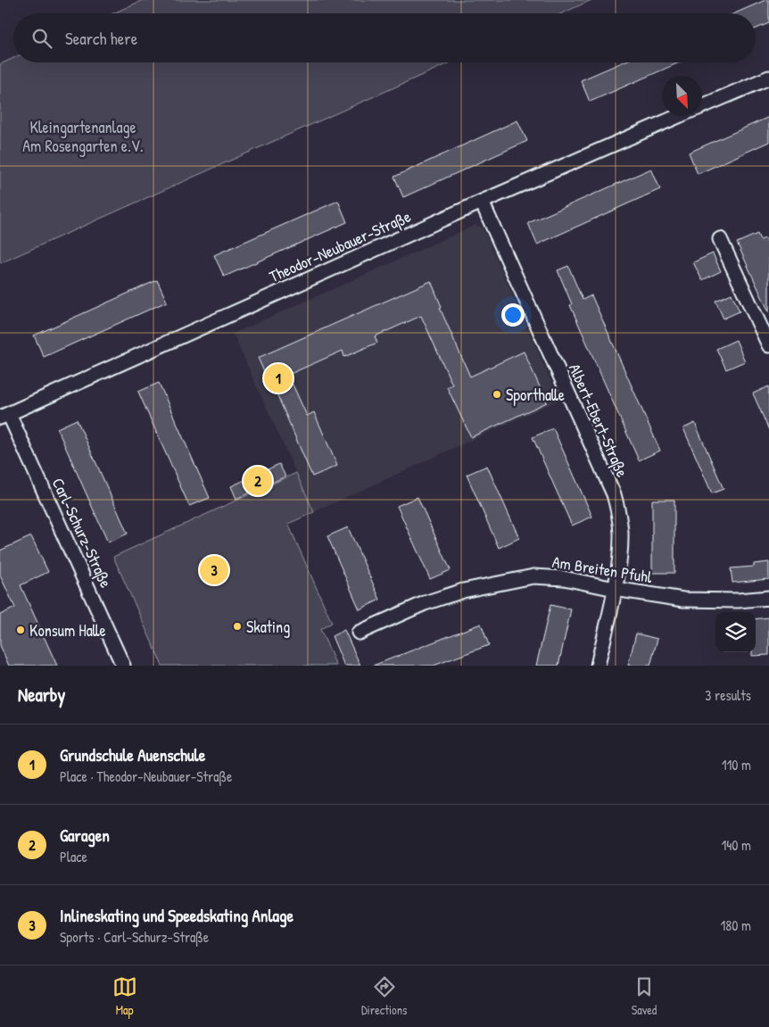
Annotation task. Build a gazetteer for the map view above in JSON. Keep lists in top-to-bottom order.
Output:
{
  "streets": {
    "street": [
      "Theodor-Neubauer-Straße",
      "Albert-Ebert-Straße",
      "Carl-Schurz-Straße",
      "Am Breiten Pfuhl"
    ]
  },
  "crossings": [
    ["Theodor-Neubauer-Straße", "Albert-Ebert-Straße"],
    ["Theodor-Neubauer-Straße", "Carl-Schurz-Straße"],
    ["Albert-Ebert-Straße", "Am Breiten Pfuhl"]
  ],
  "parks": ["Kleingartenanlage Am Rosengarten e.V."],
  "places": ["Sporthalle", "Skating", "Konsum Halle"],
  "north": "bottom right",
  "page": {
    "search": "Search here",
    "pins": ["1", "2", "3"],
    "heading": ["Nearby", "3 results"],
    "list": [
      {
        "mark": "1",
        "name": "Grundschule Auenschule",
        "note": "Place · Theodor-Neubauer-Straße",
        "value": "110 m"
      },
      {
        "mark": "2",
        "name": "Garagen",
        "note": "Place",
        "value": "140 m"
      },
      {
        "mark": "3",
        "name": "Inlineskating und Speedskating Anlage",
        "note": "Sports · Carl-Schurz-Straße",
        "value": "180 m"
      }
    ],
    "nav": ["Map", "Directions", "Saved"]
  }
}
